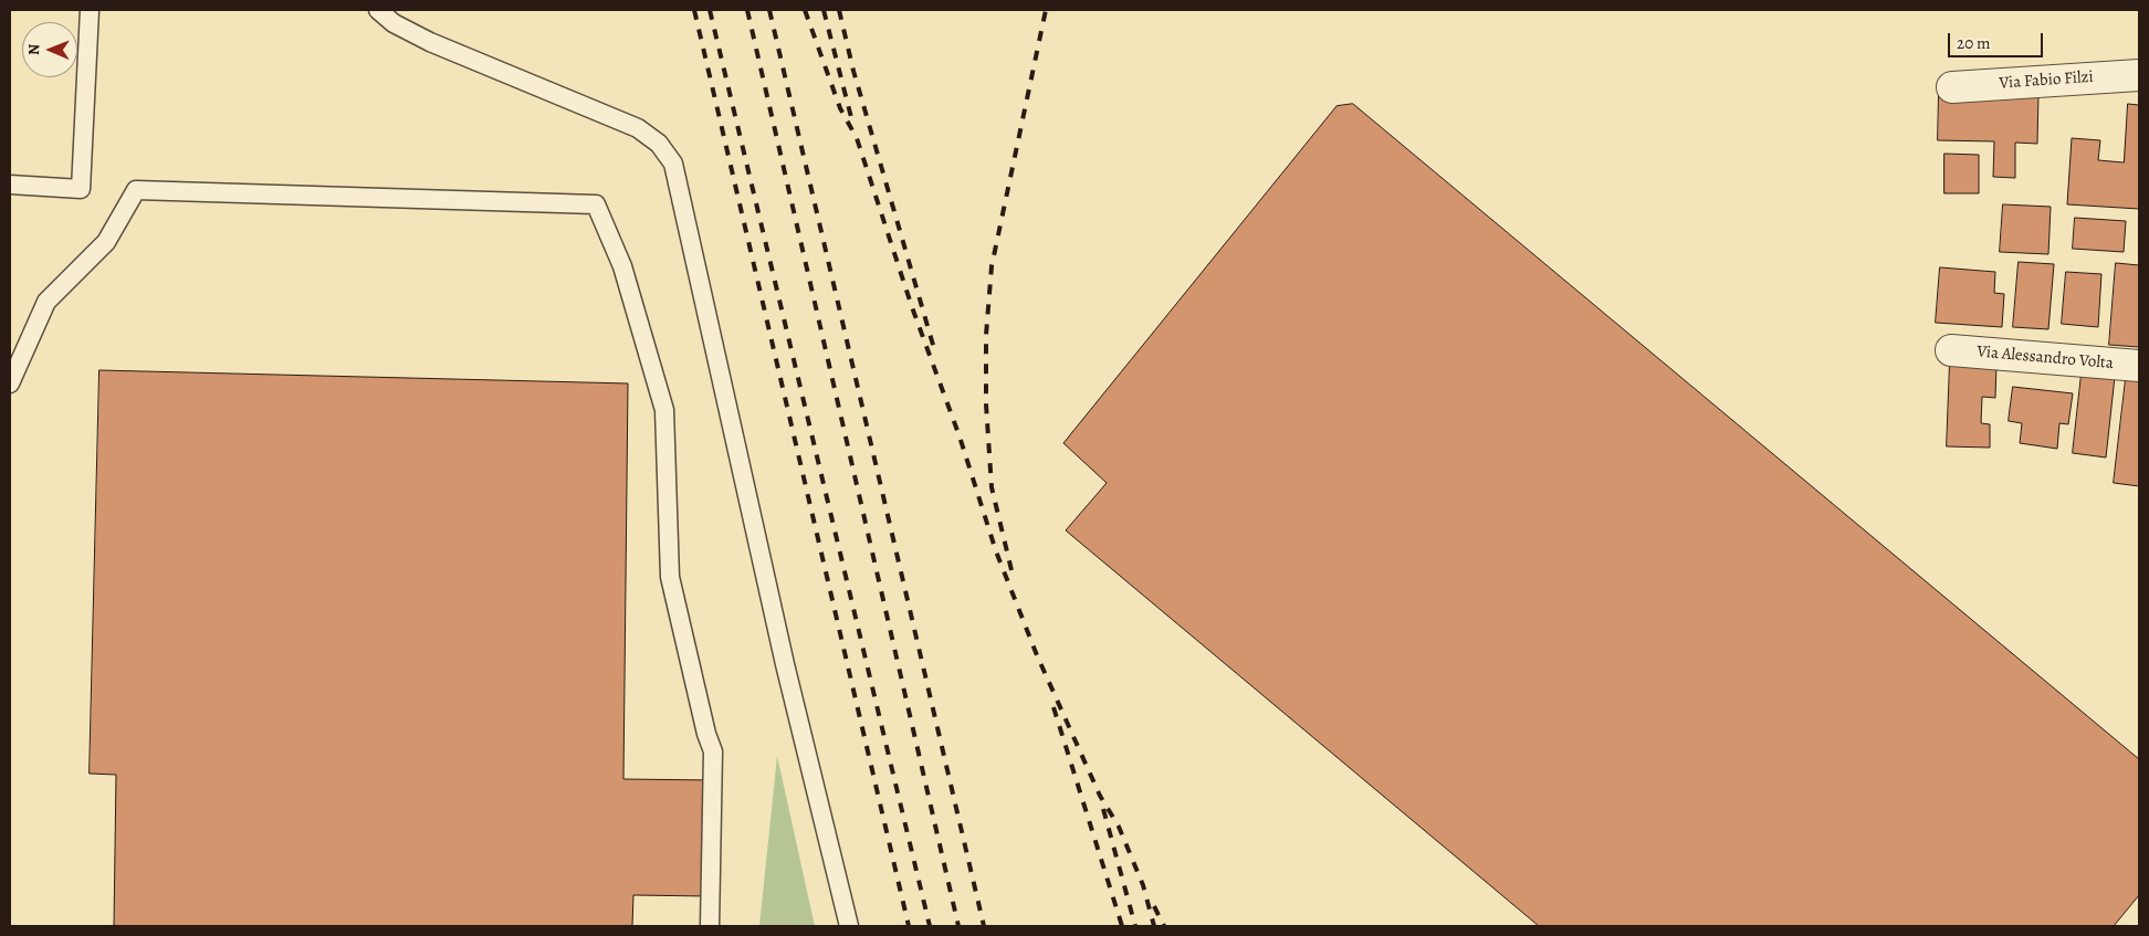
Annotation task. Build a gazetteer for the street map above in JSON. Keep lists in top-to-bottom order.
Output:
{
  "streets": {
    "street": ["Via Fabio Filzi", "Via Alessandro Volta"]
  },
  "scale_bar": "20 m",
  "north": "left"
}
